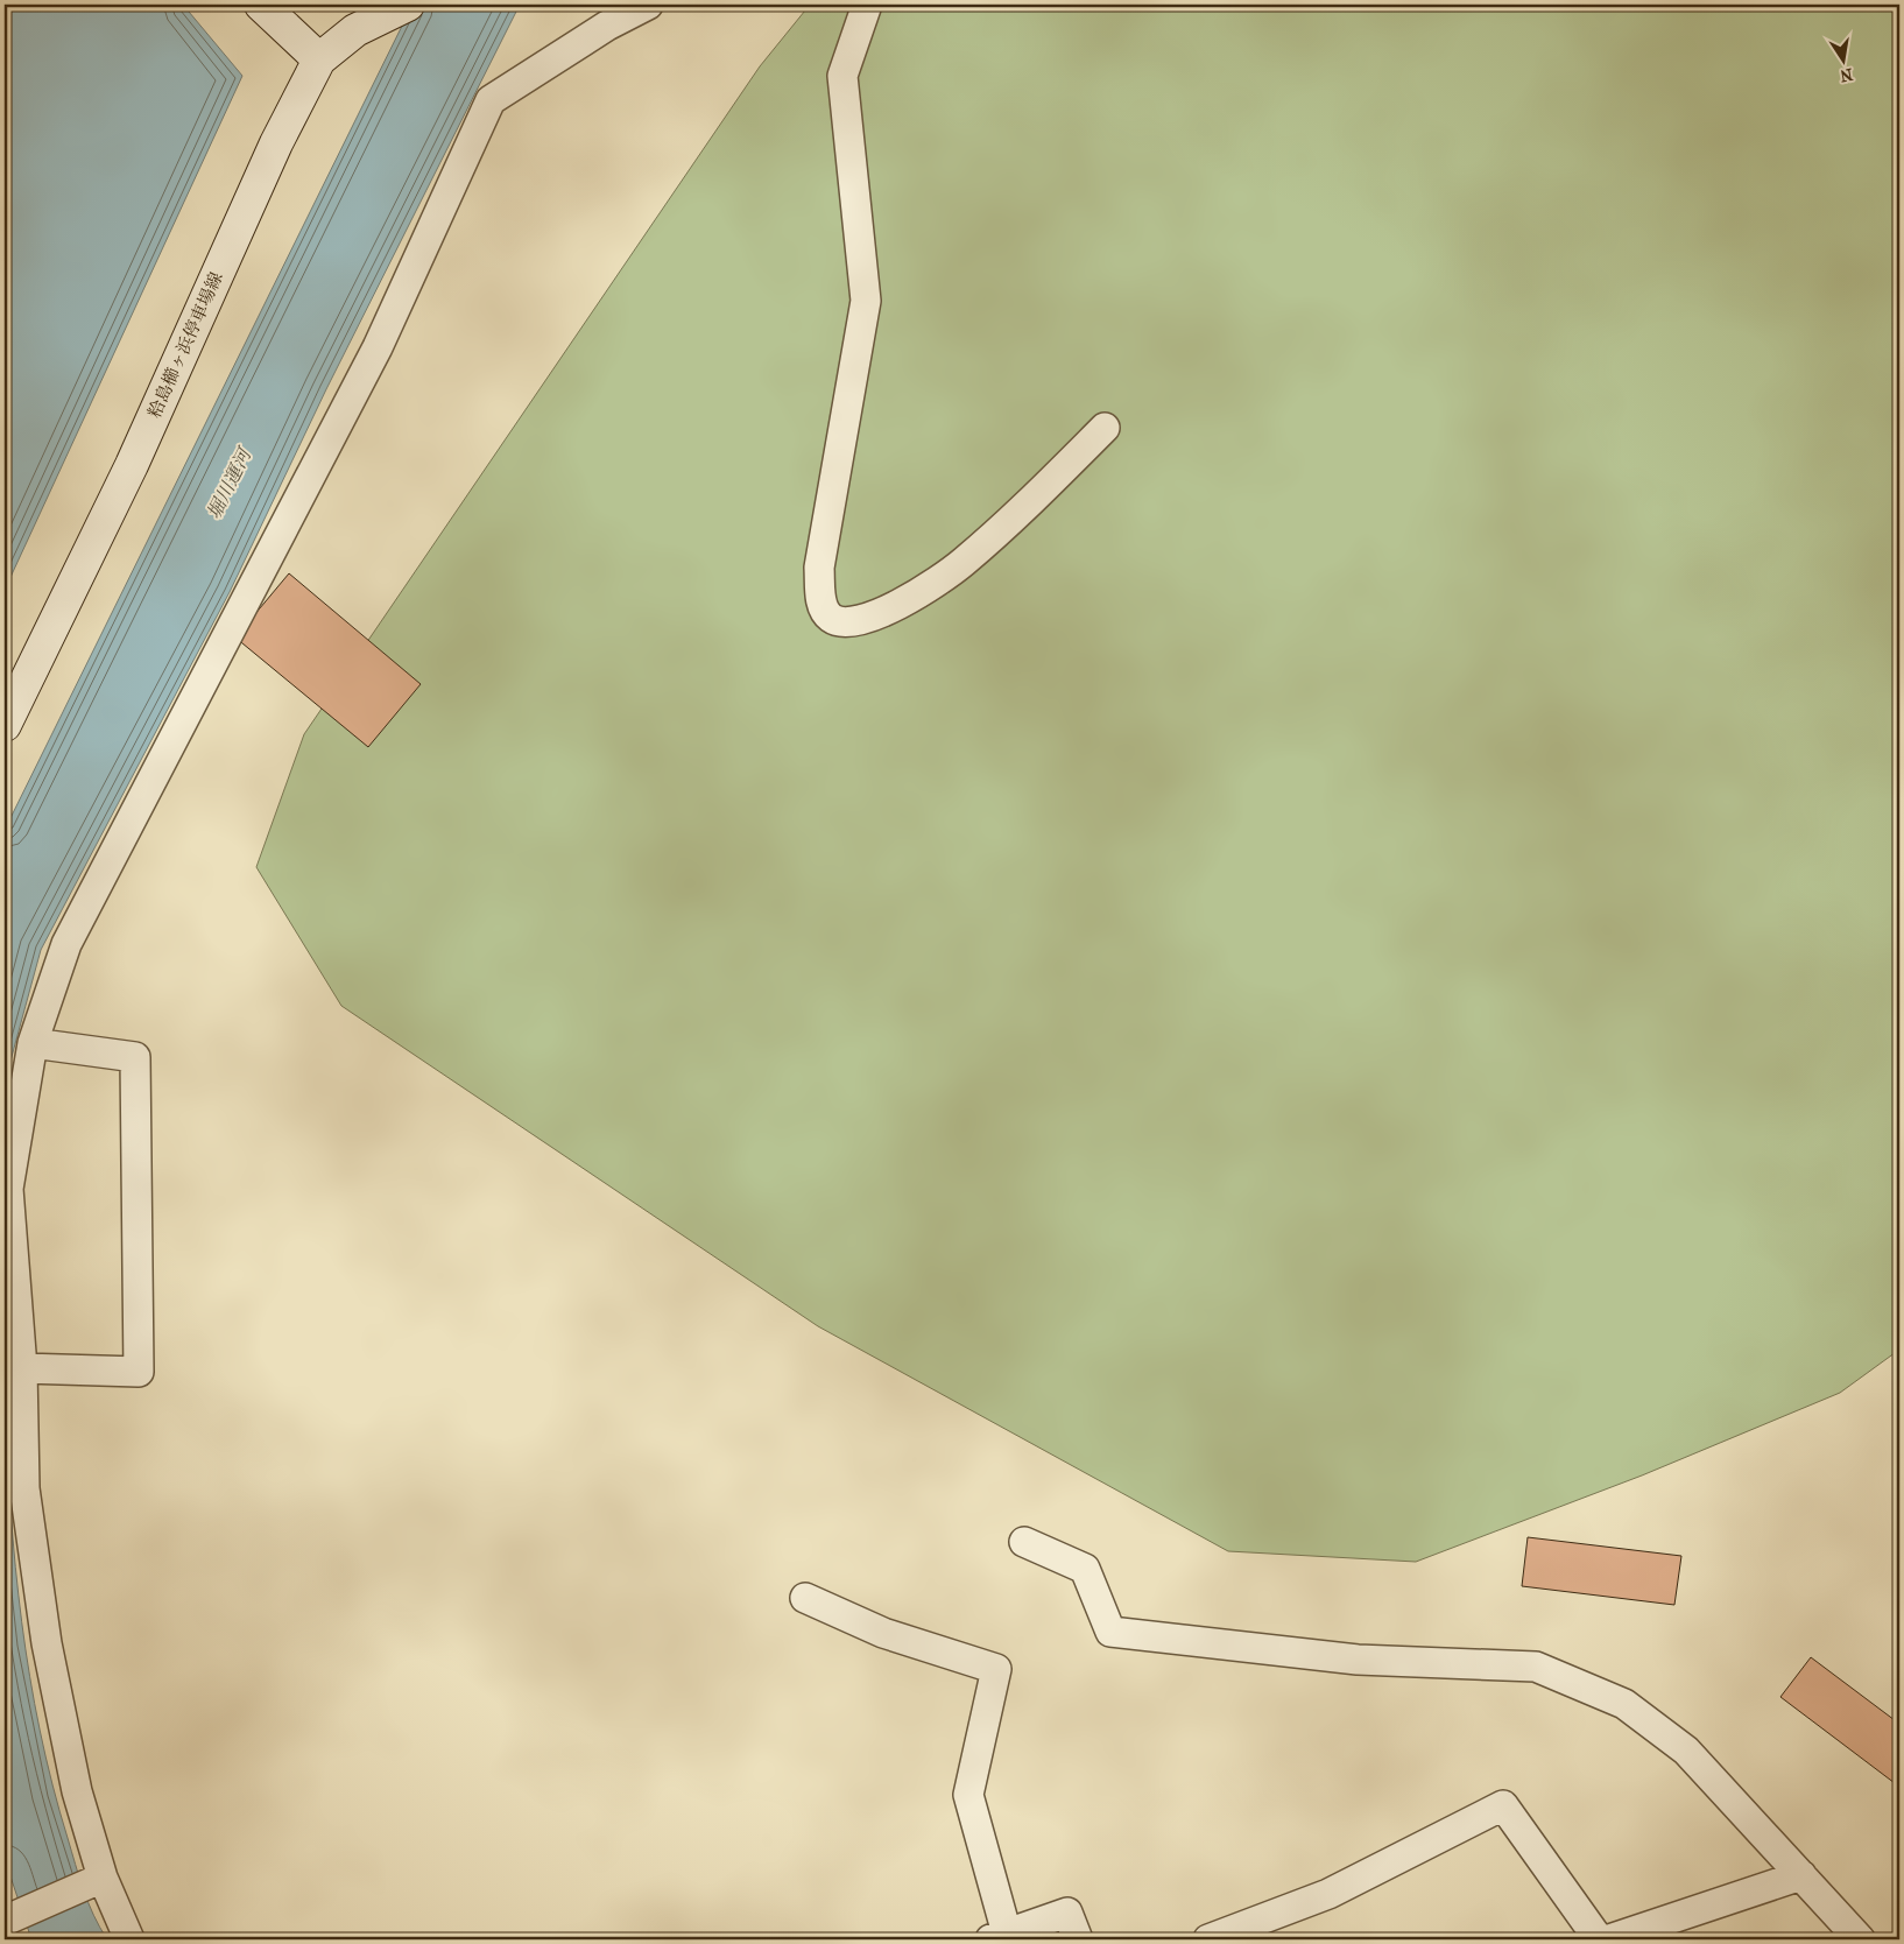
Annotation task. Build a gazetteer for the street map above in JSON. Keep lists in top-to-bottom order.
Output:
{
  "streets": {
    "main road": ["粭島櫛ヶ浜停車場線"]
  },
  "water": ["堀川運河"],
  "north": "bottom"
}
